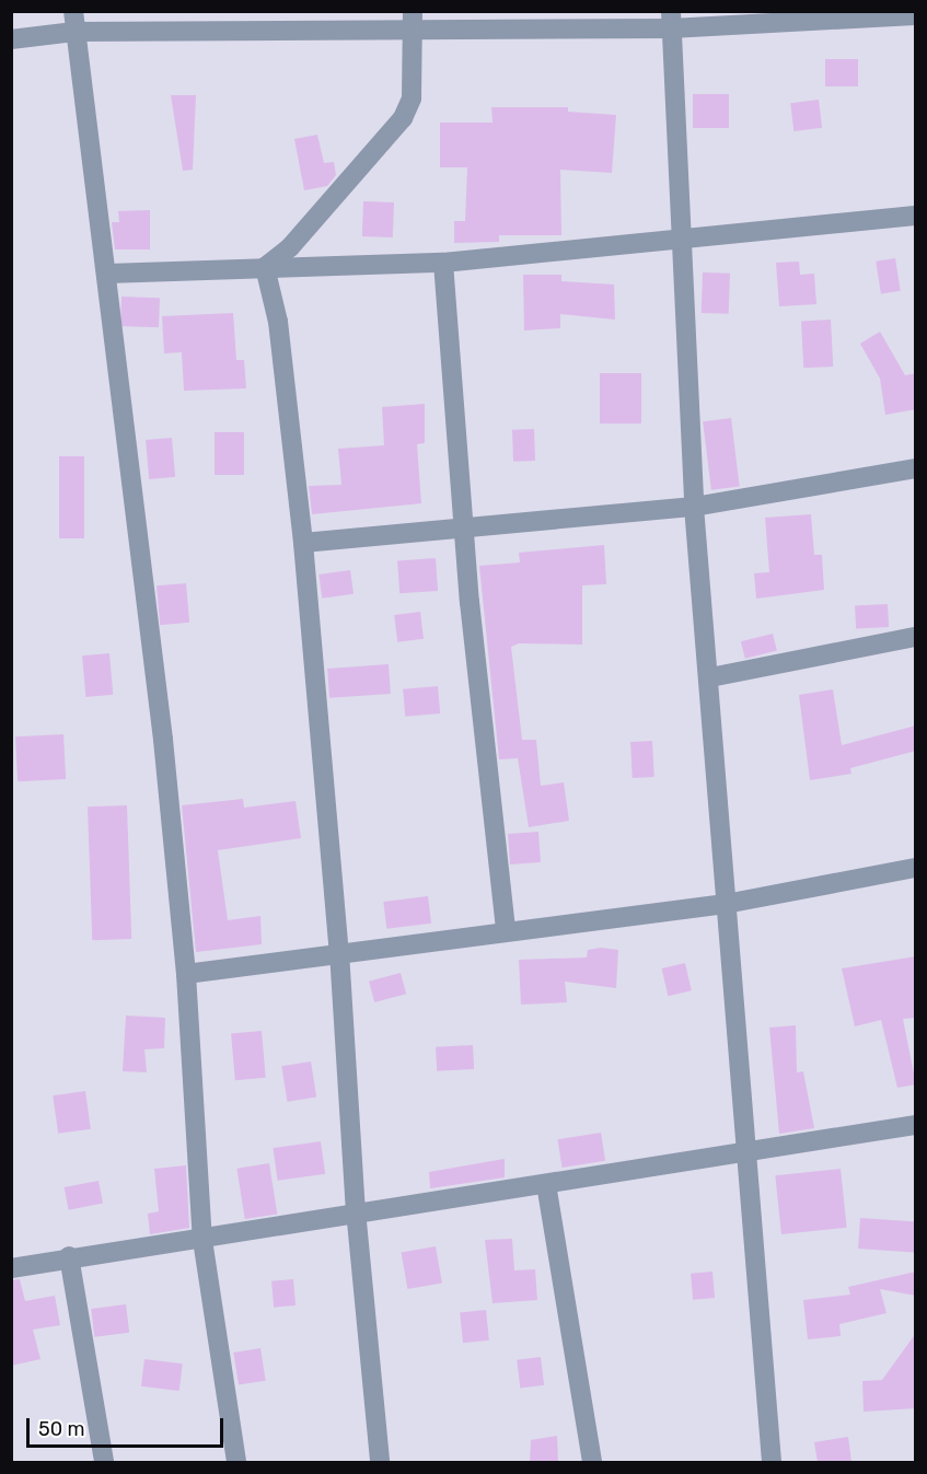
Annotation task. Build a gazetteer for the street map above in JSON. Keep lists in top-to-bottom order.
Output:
{
  "scale_bar": "50 m"
}
